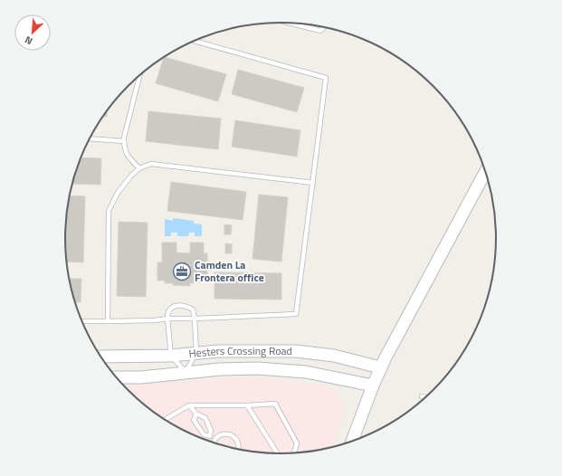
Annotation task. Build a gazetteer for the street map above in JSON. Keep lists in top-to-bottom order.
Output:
{
  "streets": {
    "street": ["Hesters Crossing Road"]
  },
  "places": {
    "office": ["Camden La Frontera office"]
  },
  "north": "bottom left"
}
